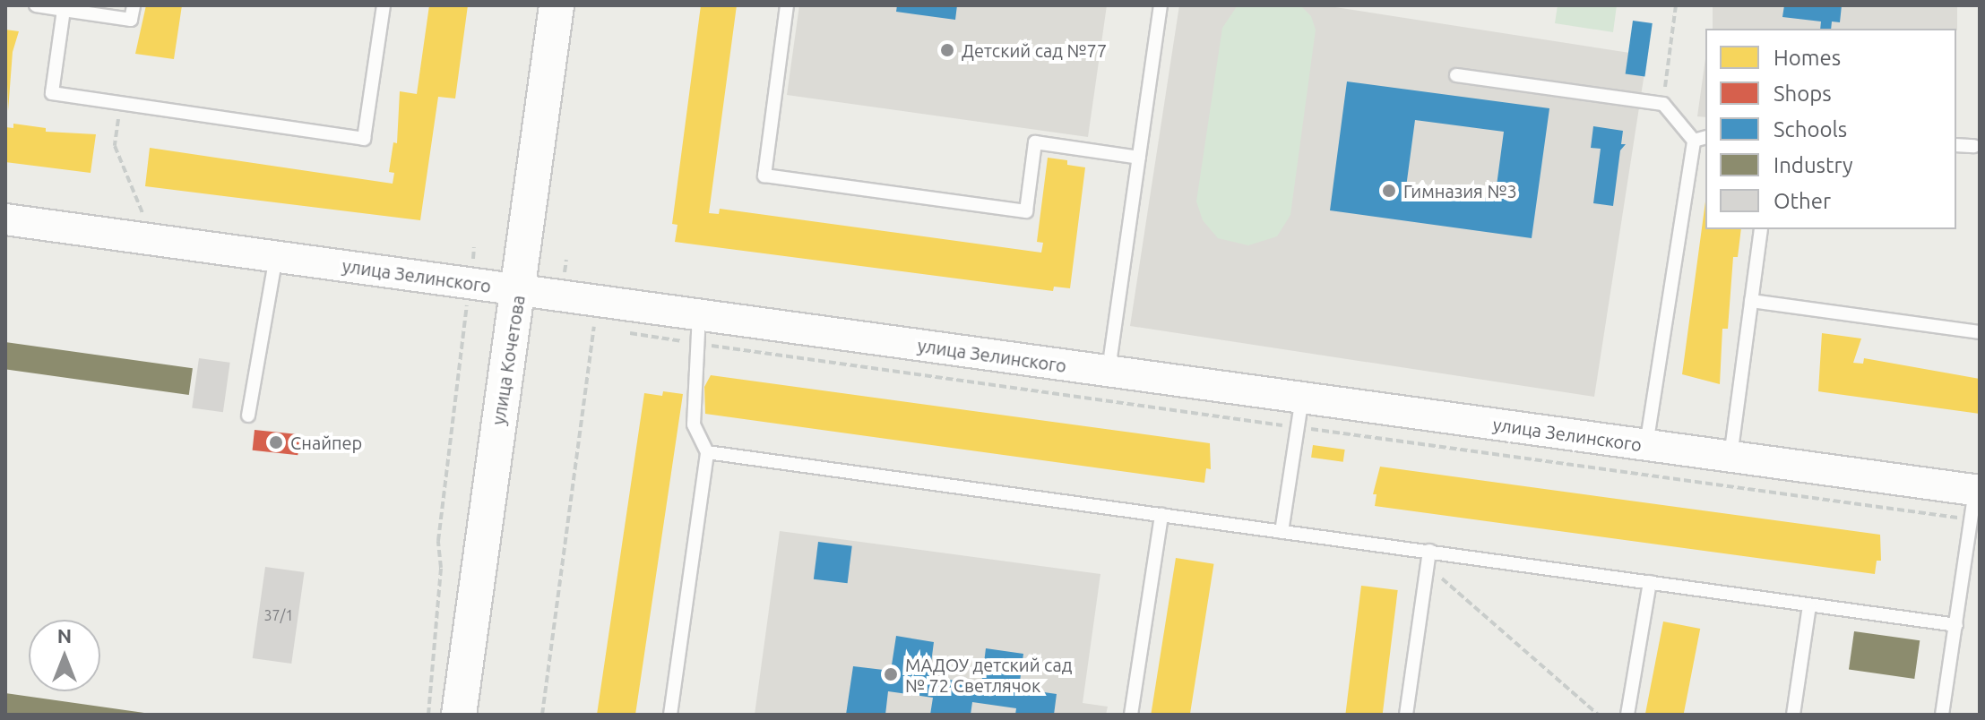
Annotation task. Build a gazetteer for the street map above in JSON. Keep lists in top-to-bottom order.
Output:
{
  "streets": {
    "main road": ["улица Кочетова"],
    "street": ["улица Зелинского"]
  },
  "crossings": [
    ["улица Зелинского", "улица Кочетова"]
  ],
  "places": [
    "Детский сад №77",
    "Гимназия №3",
    "Снайпер",
    "МАДОУ детский сад № 72 Светлячок"
  ],
  "house_numbers": ["37/1"],
  "legend": [
    "Homes",
    "Shops",
    "Schools",
    "Industry",
    "Other"
  ],
  "north": "top"
}
